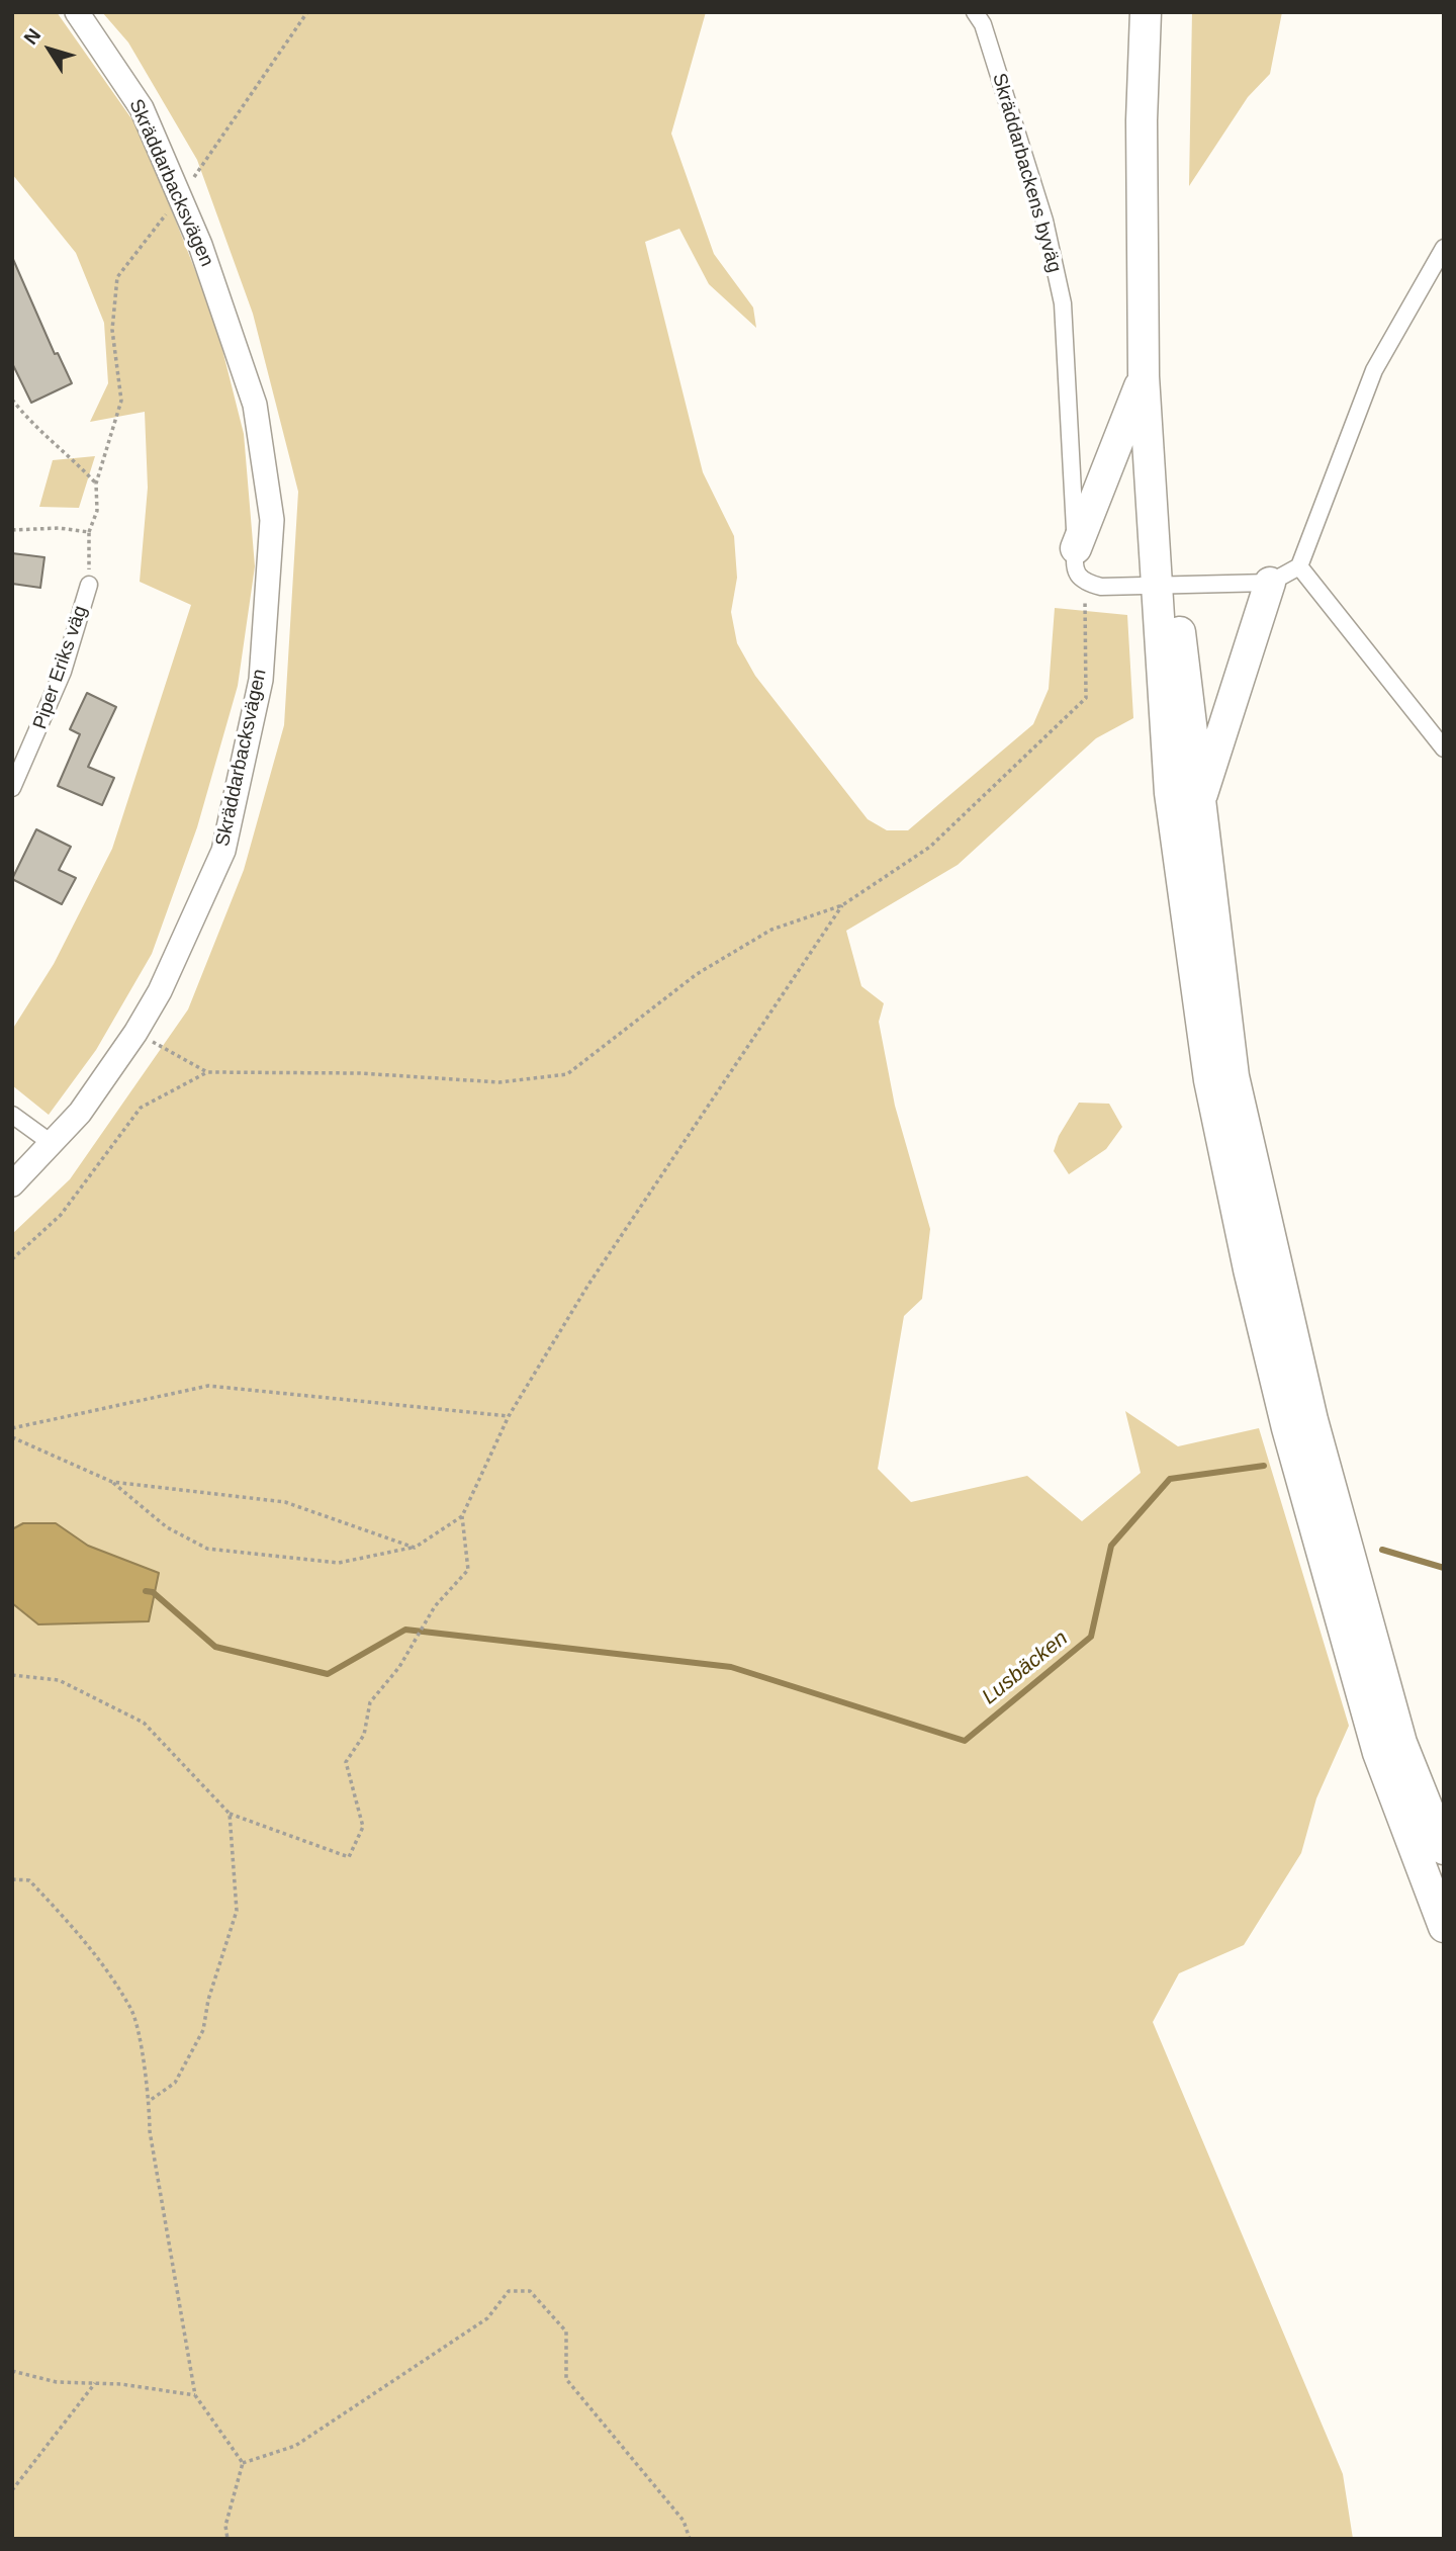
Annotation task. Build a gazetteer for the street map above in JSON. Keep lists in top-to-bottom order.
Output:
{
  "streets": {
    "street": ["Skräddarbackens byväg", "Skräddarbacksvägen", "Piper Eriks väg"]
  },
  "water": ["Lusbäcken"],
  "north": "top left"
}
